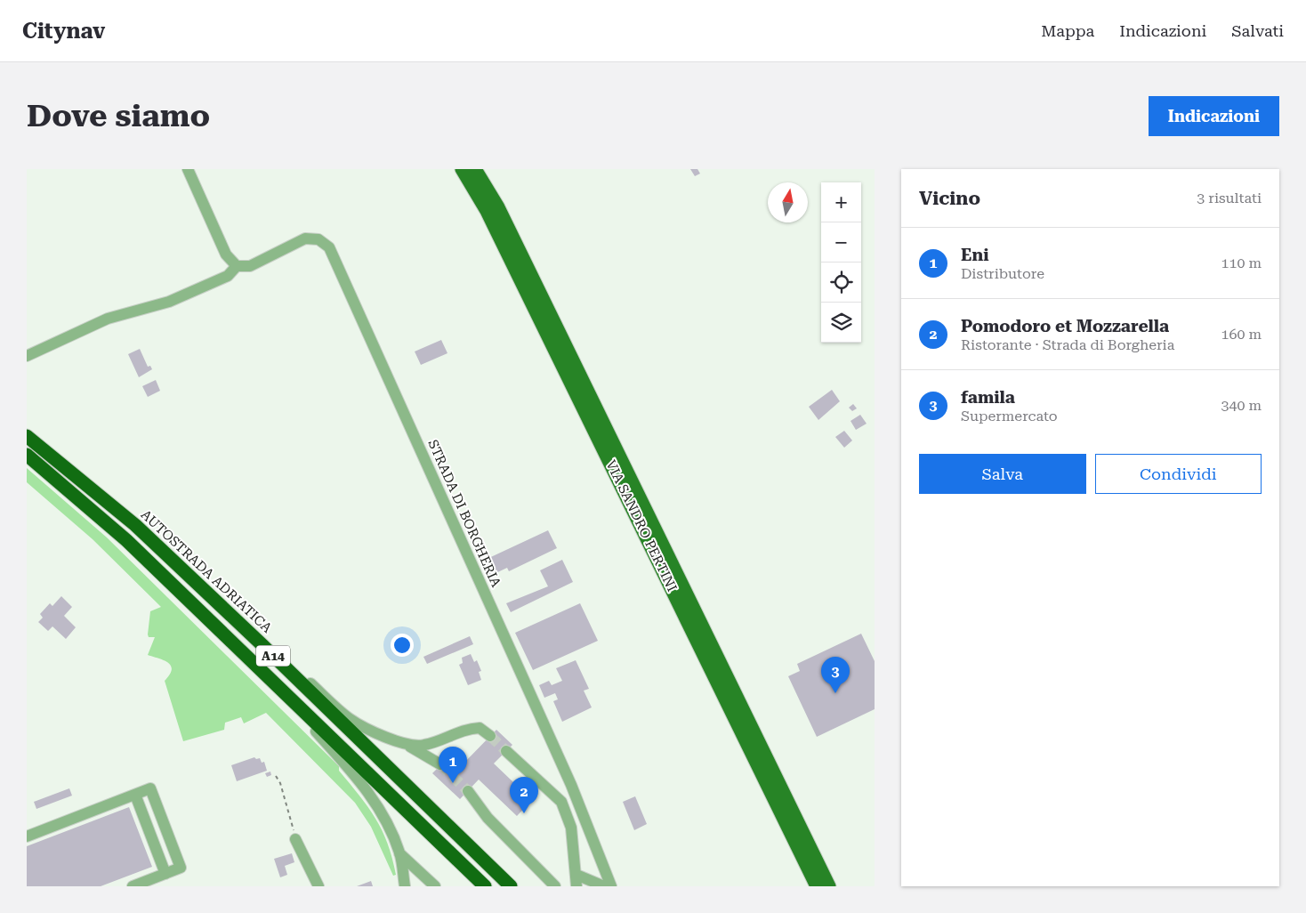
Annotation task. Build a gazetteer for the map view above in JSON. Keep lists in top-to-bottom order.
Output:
{
  "streets": {
    "highway": ["AUTOSTRADA ADRIATICA", "A14"],
    "main road": ["VIA SANDRO PERTINI"],
    "street": ["STRADA DI BORGHERIA"]
  },
  "north": "top",
  "page": {
    "header": "Citynav",
    "nav": ["Mappa", "Indicazioni", "Salvati"],
    "buttons": [
      "Indicazioni",
      ["Salva", "Condividi"]
    ],
    "title": "Dove siamo",
    "heading": ["Vicino", "3 risultati"],
    "map_buttons": ["+", "−"],
    "list": [
      {
        "mark": "1",
        "name": "Eni",
        "note": "Distributore",
        "value": "110 m"
      },
      {
        "mark": "2",
        "name": "Pomodoro et Mozzarella",
        "note": "Ristorante · Strada di Borgheria",
        "value": "160 m"
      },
      {
        "mark": "3",
        "name": "famila",
        "note": "Supermercato",
        "value": "340 m"
      }
    ],
    "pins": ["3", "1", "2"]
  }
}
